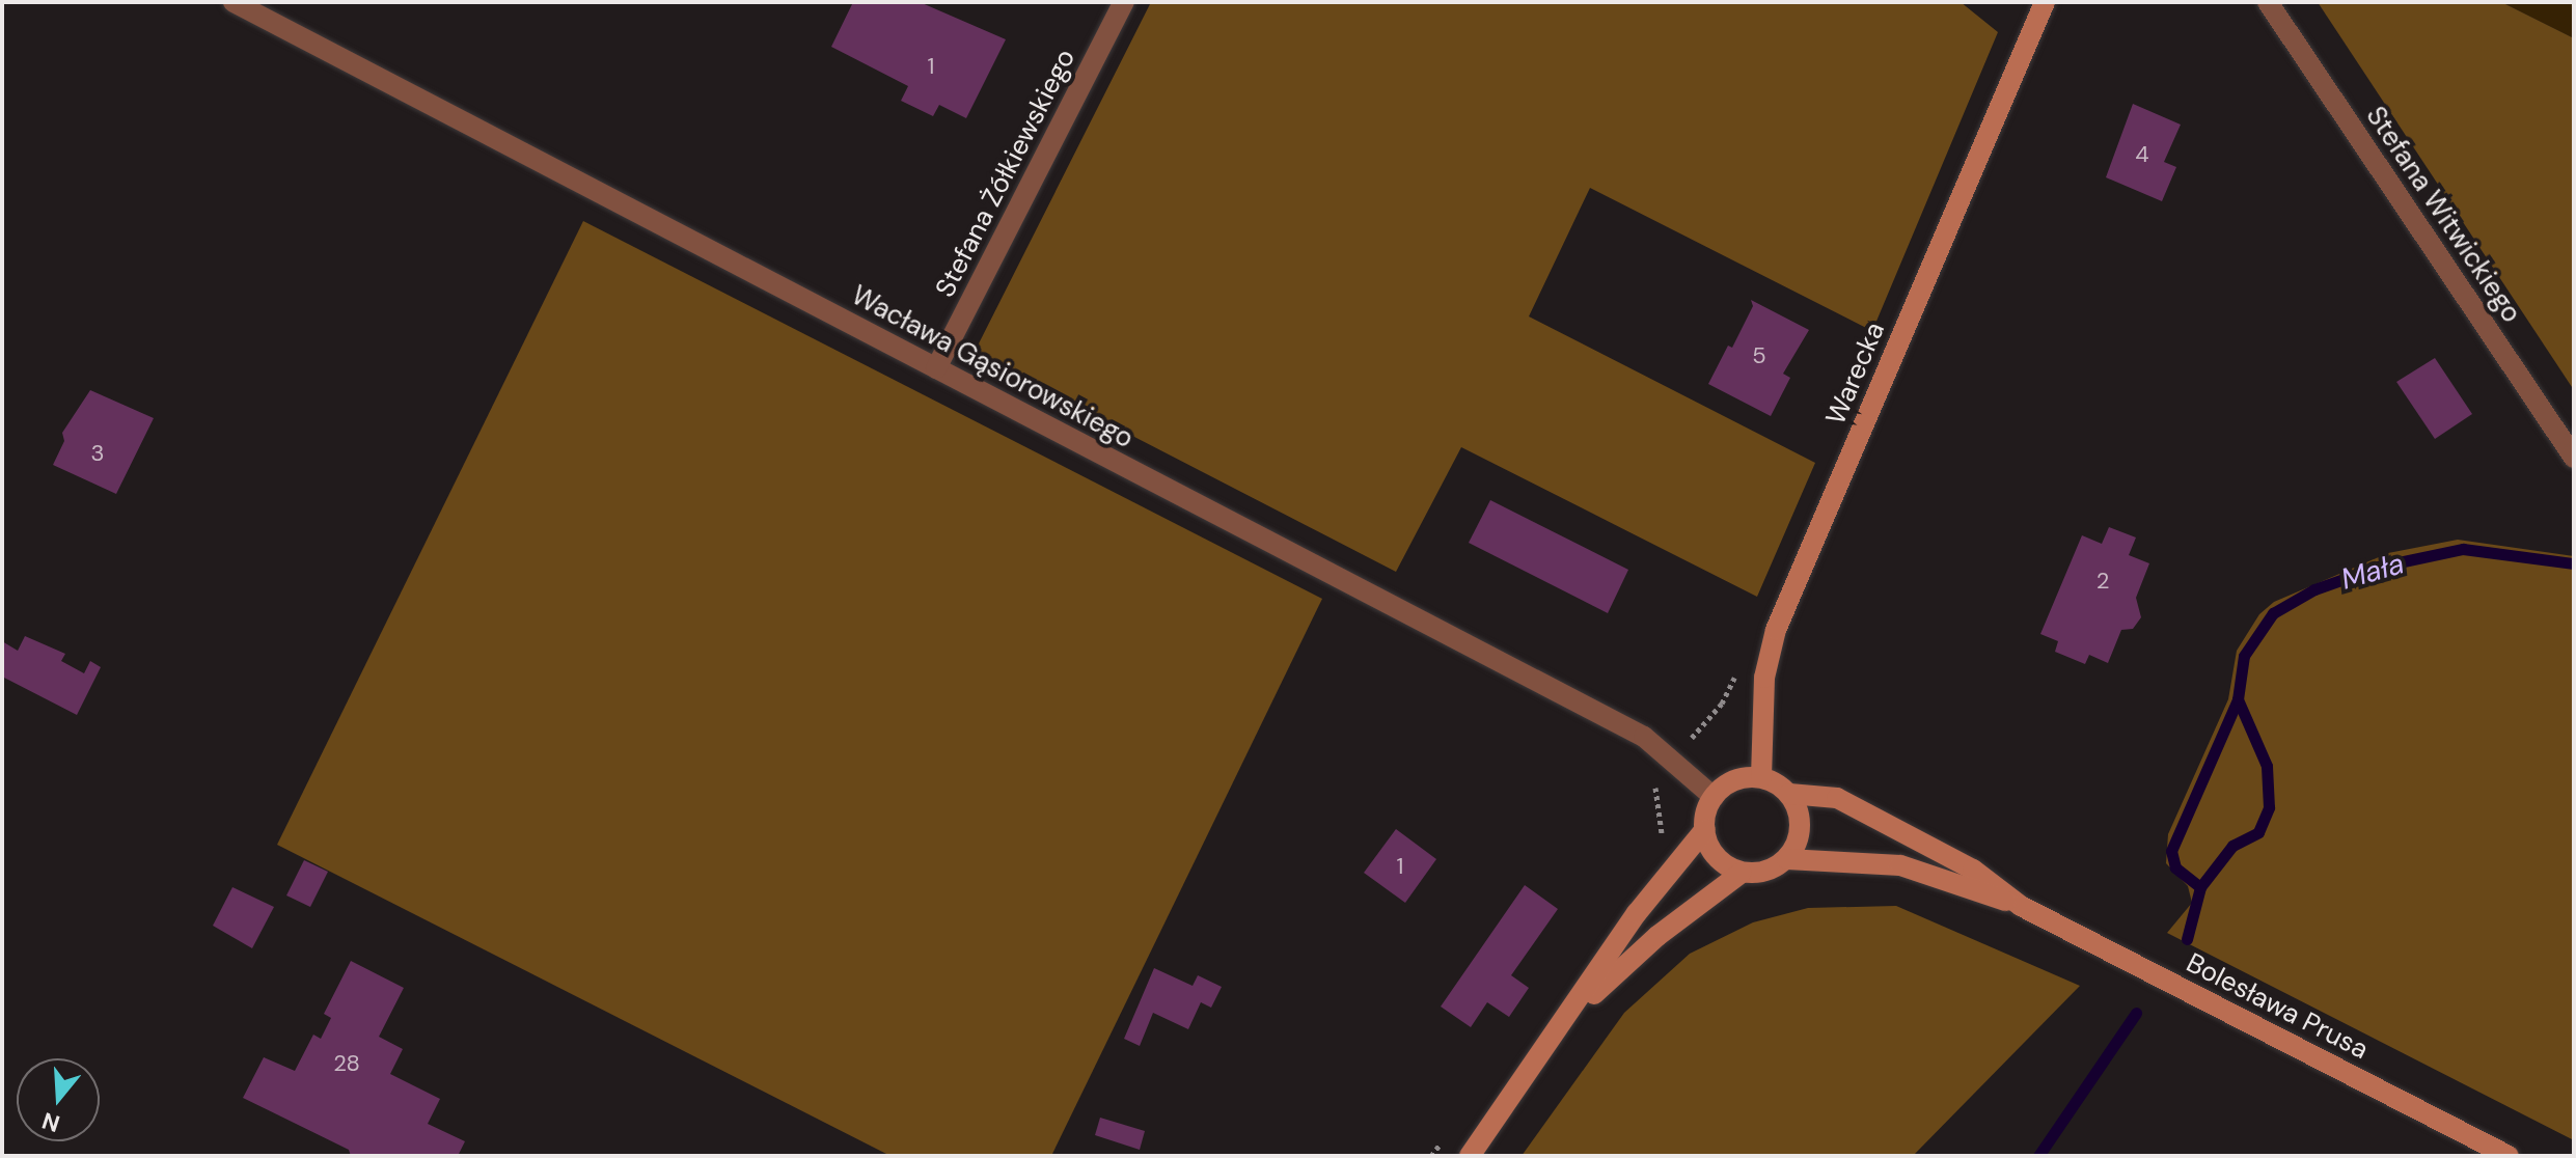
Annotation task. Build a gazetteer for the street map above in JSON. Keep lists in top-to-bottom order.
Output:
{
  "streets": {
    "street": [
      "Stefana Żółkiewskiego",
      "Stefana Witwickiego",
      "Wacława Gąsiorowskiego",
      "Warecka",
      "Bolesława Prusa"
    ]
  },
  "crossings": [
    ["Stefana Żółkiewskiego", "Wacława Gąsiorowskiego"],
    ["Wacława Gąsiorowskiego", "Warecka"],
    ["Wacława Gąsiorowskiego", "Bolesława Prusa"],
    ["Warecka", "Bolesława Prusa"]
  ],
  "water": ["Mała"],
  "house_numbers": [
    "1",
    "4",
    "5",
    "3",
    "2",
    "1",
    "28"
  ],
  "north": "bottom"
}
